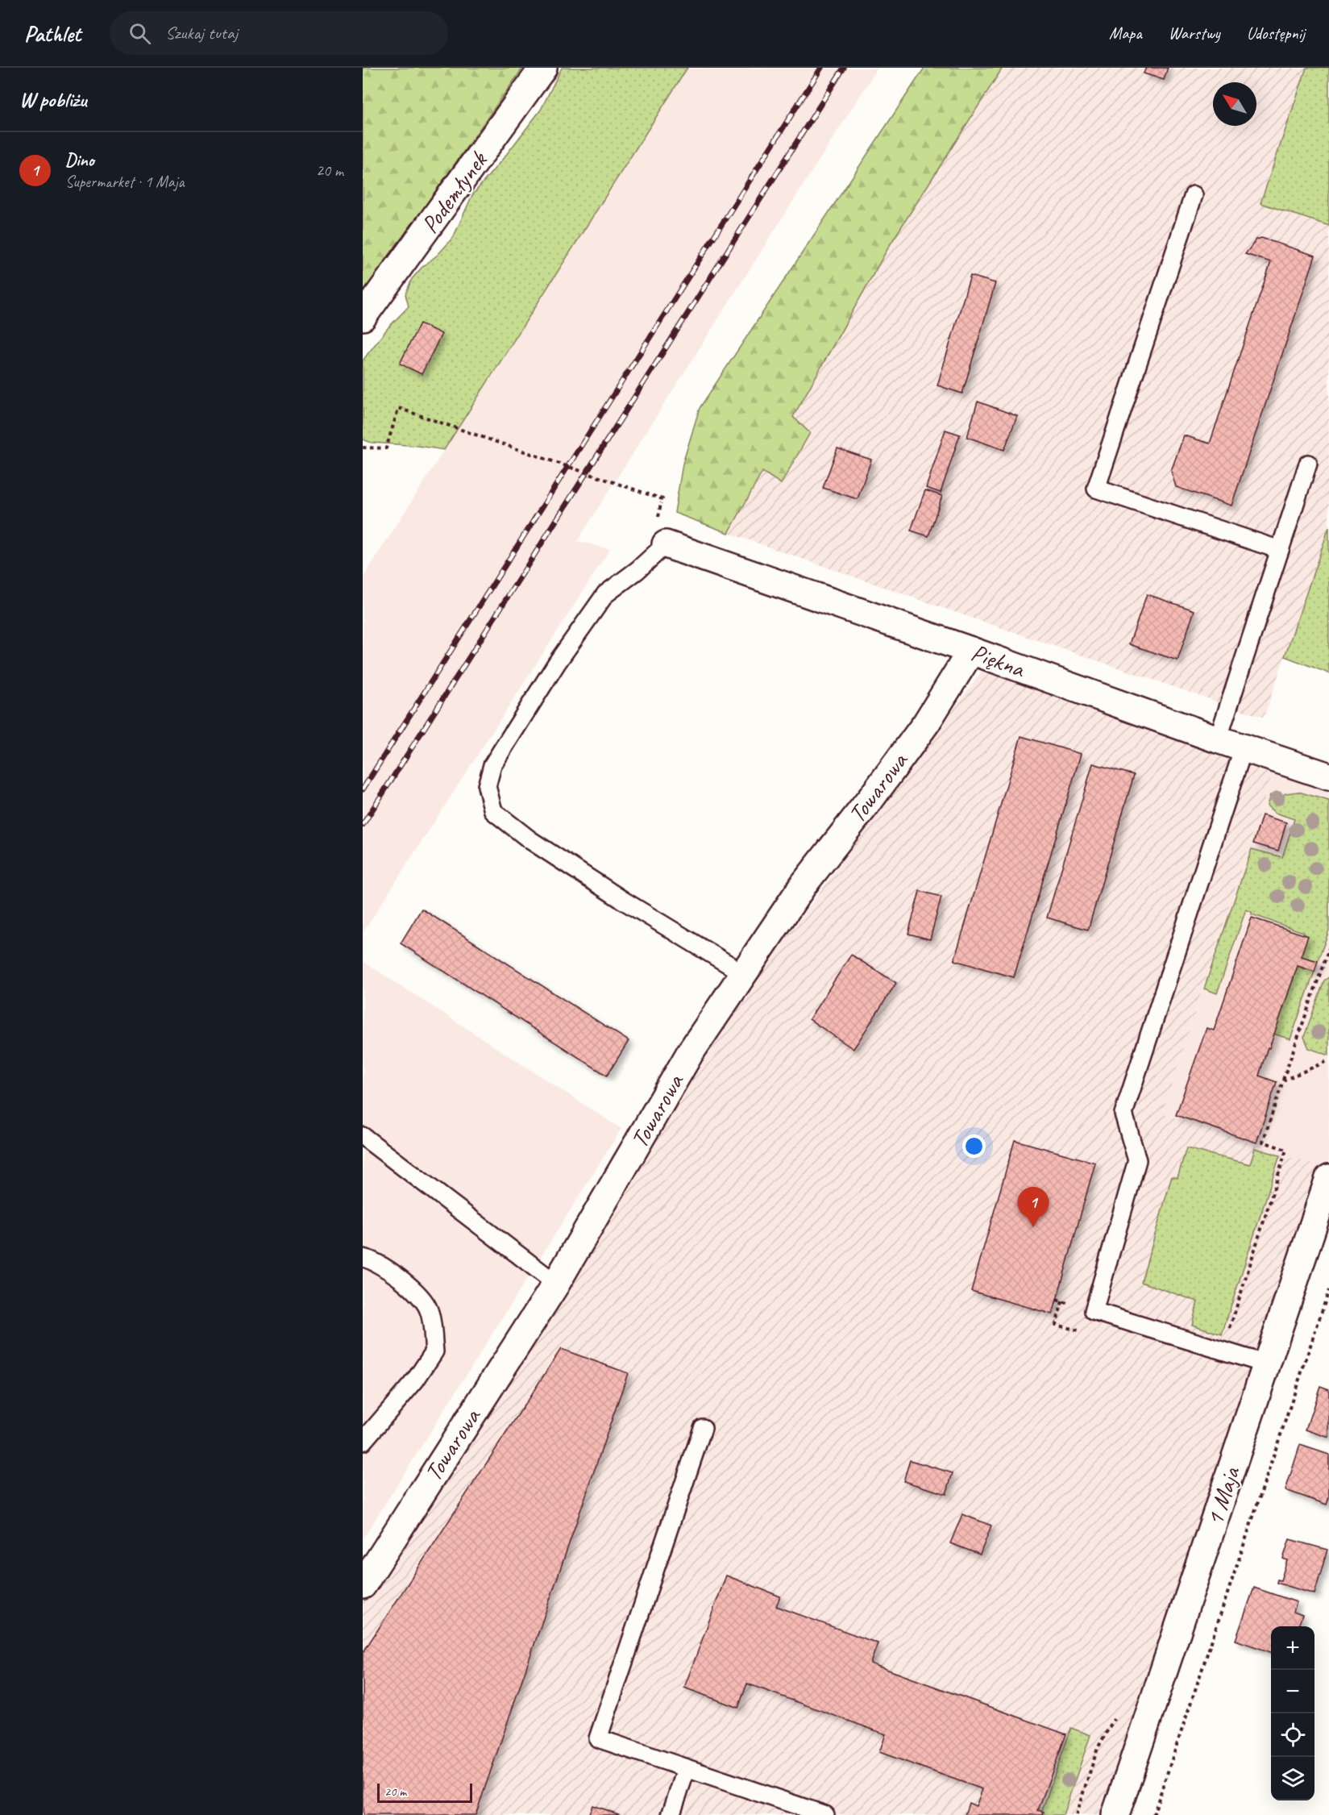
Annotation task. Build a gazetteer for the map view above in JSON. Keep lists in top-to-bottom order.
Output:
{
  "streets": {
    "street": [
      "Podemłynek",
      "Piękna",
      "Towarowa",
      "1 Maja"
    ]
  },
  "crossings": [
    ["Piękna", "Towarowa"]
  ],
  "scale_bar": "20 m",
  "north": "top left",
  "page": {
    "header": "Pathlet",
    "search": "Szukaj tutaj",
    "nav": ["Mapa", "Warstwy", "Udostępnij"],
    "heading": "W pobliżu",
    "list": [
      {
        "mark": "1",
        "name": "Dino",
        "note": "Supermarket · 1 Maja",
        "value": "20 m"
      }
    ],
    "pins": "1",
    "map_buttons": ["+", "−"],
    "scale": "20 m"
  }
}
